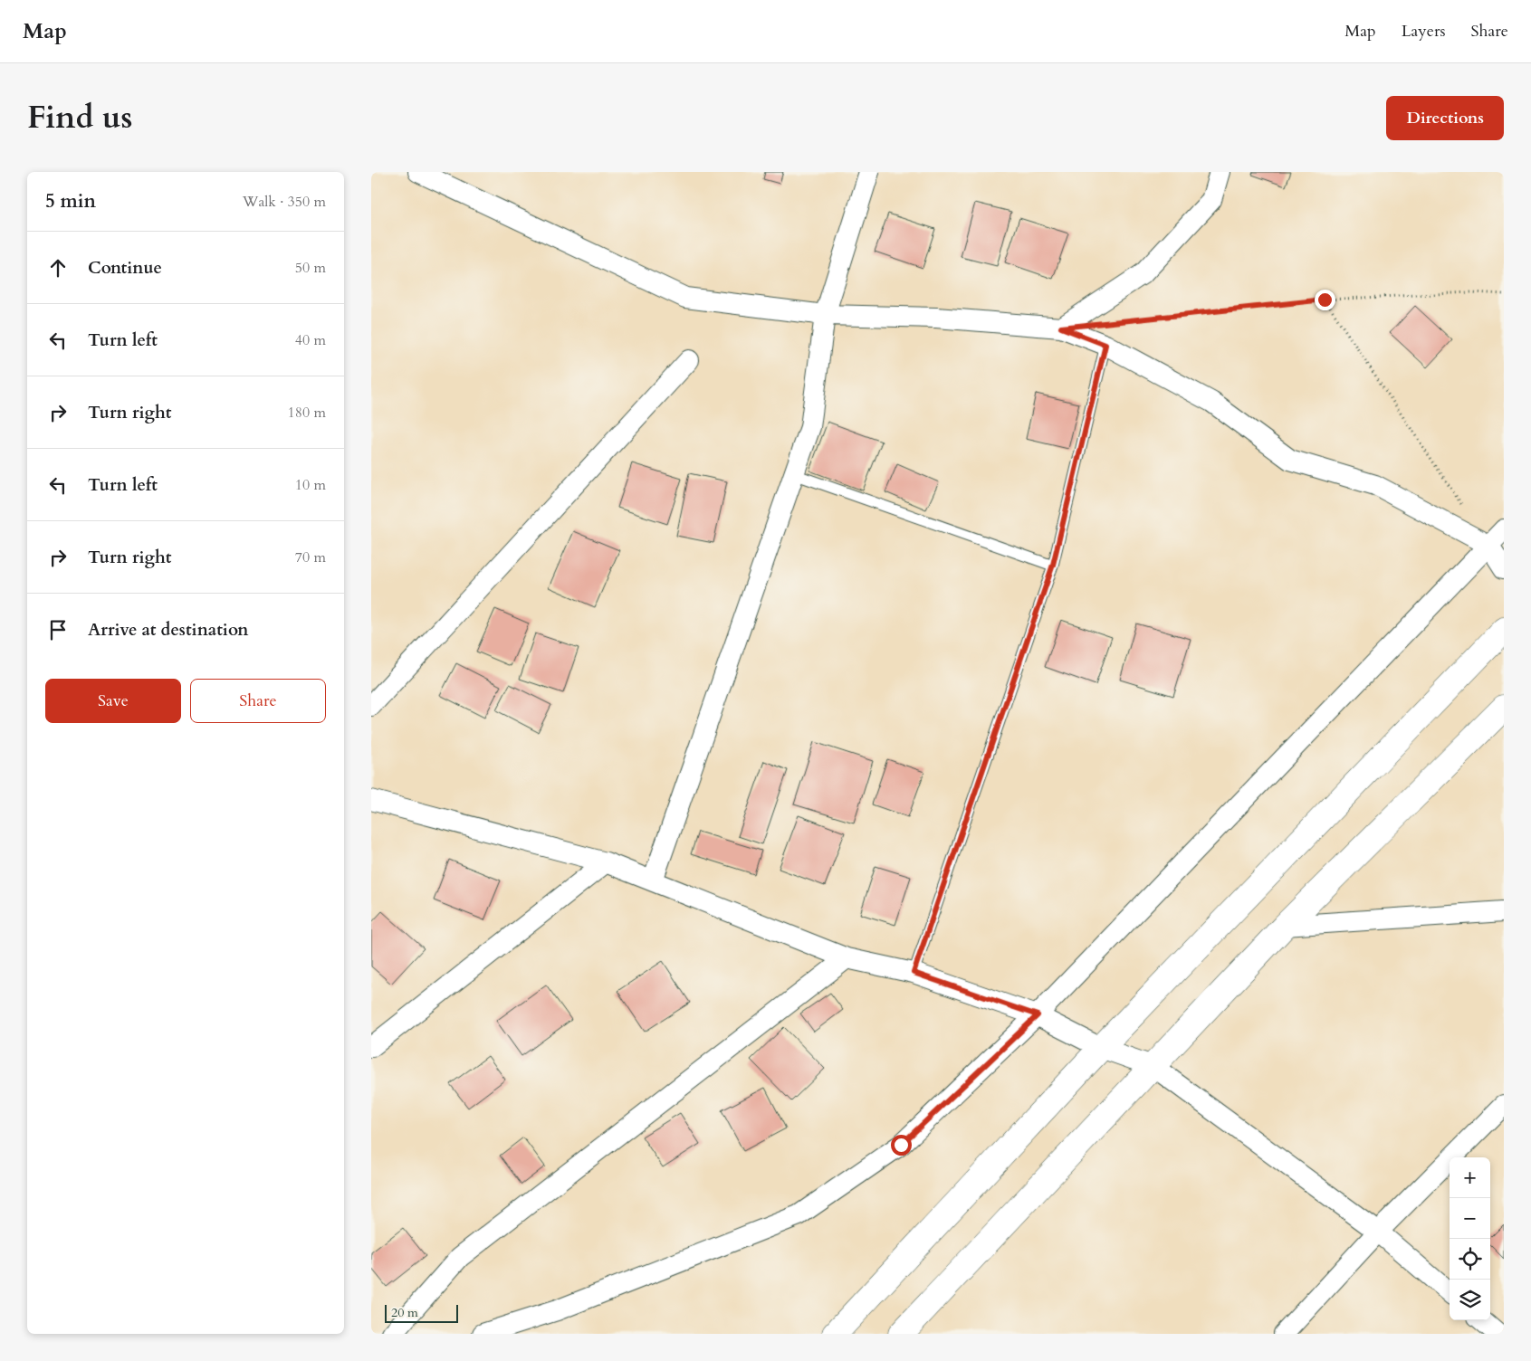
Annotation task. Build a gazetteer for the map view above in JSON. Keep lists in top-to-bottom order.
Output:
{
  "scale_bar": "20 m",
  "page": {
    "header": "Map",
    "nav": ["Map", "Layers", "Share"],
    "title": "Find us",
    "buttons": [
      "Directions",
      ["Save", "Share"]
    ],
    "heading": ["5 min", "Walk · 350 m"],
    "list": [
      ["Continue", "50 m"],
      ["Turn left", "40 m"],
      ["Turn right", "180 m"],
      ["Turn left", "10 m"],
      ["Turn right", "70 m"],
      "Arrive at destination"
    ],
    "map_buttons": ["+", "−"],
    "scale": "20 m"
  }
}
